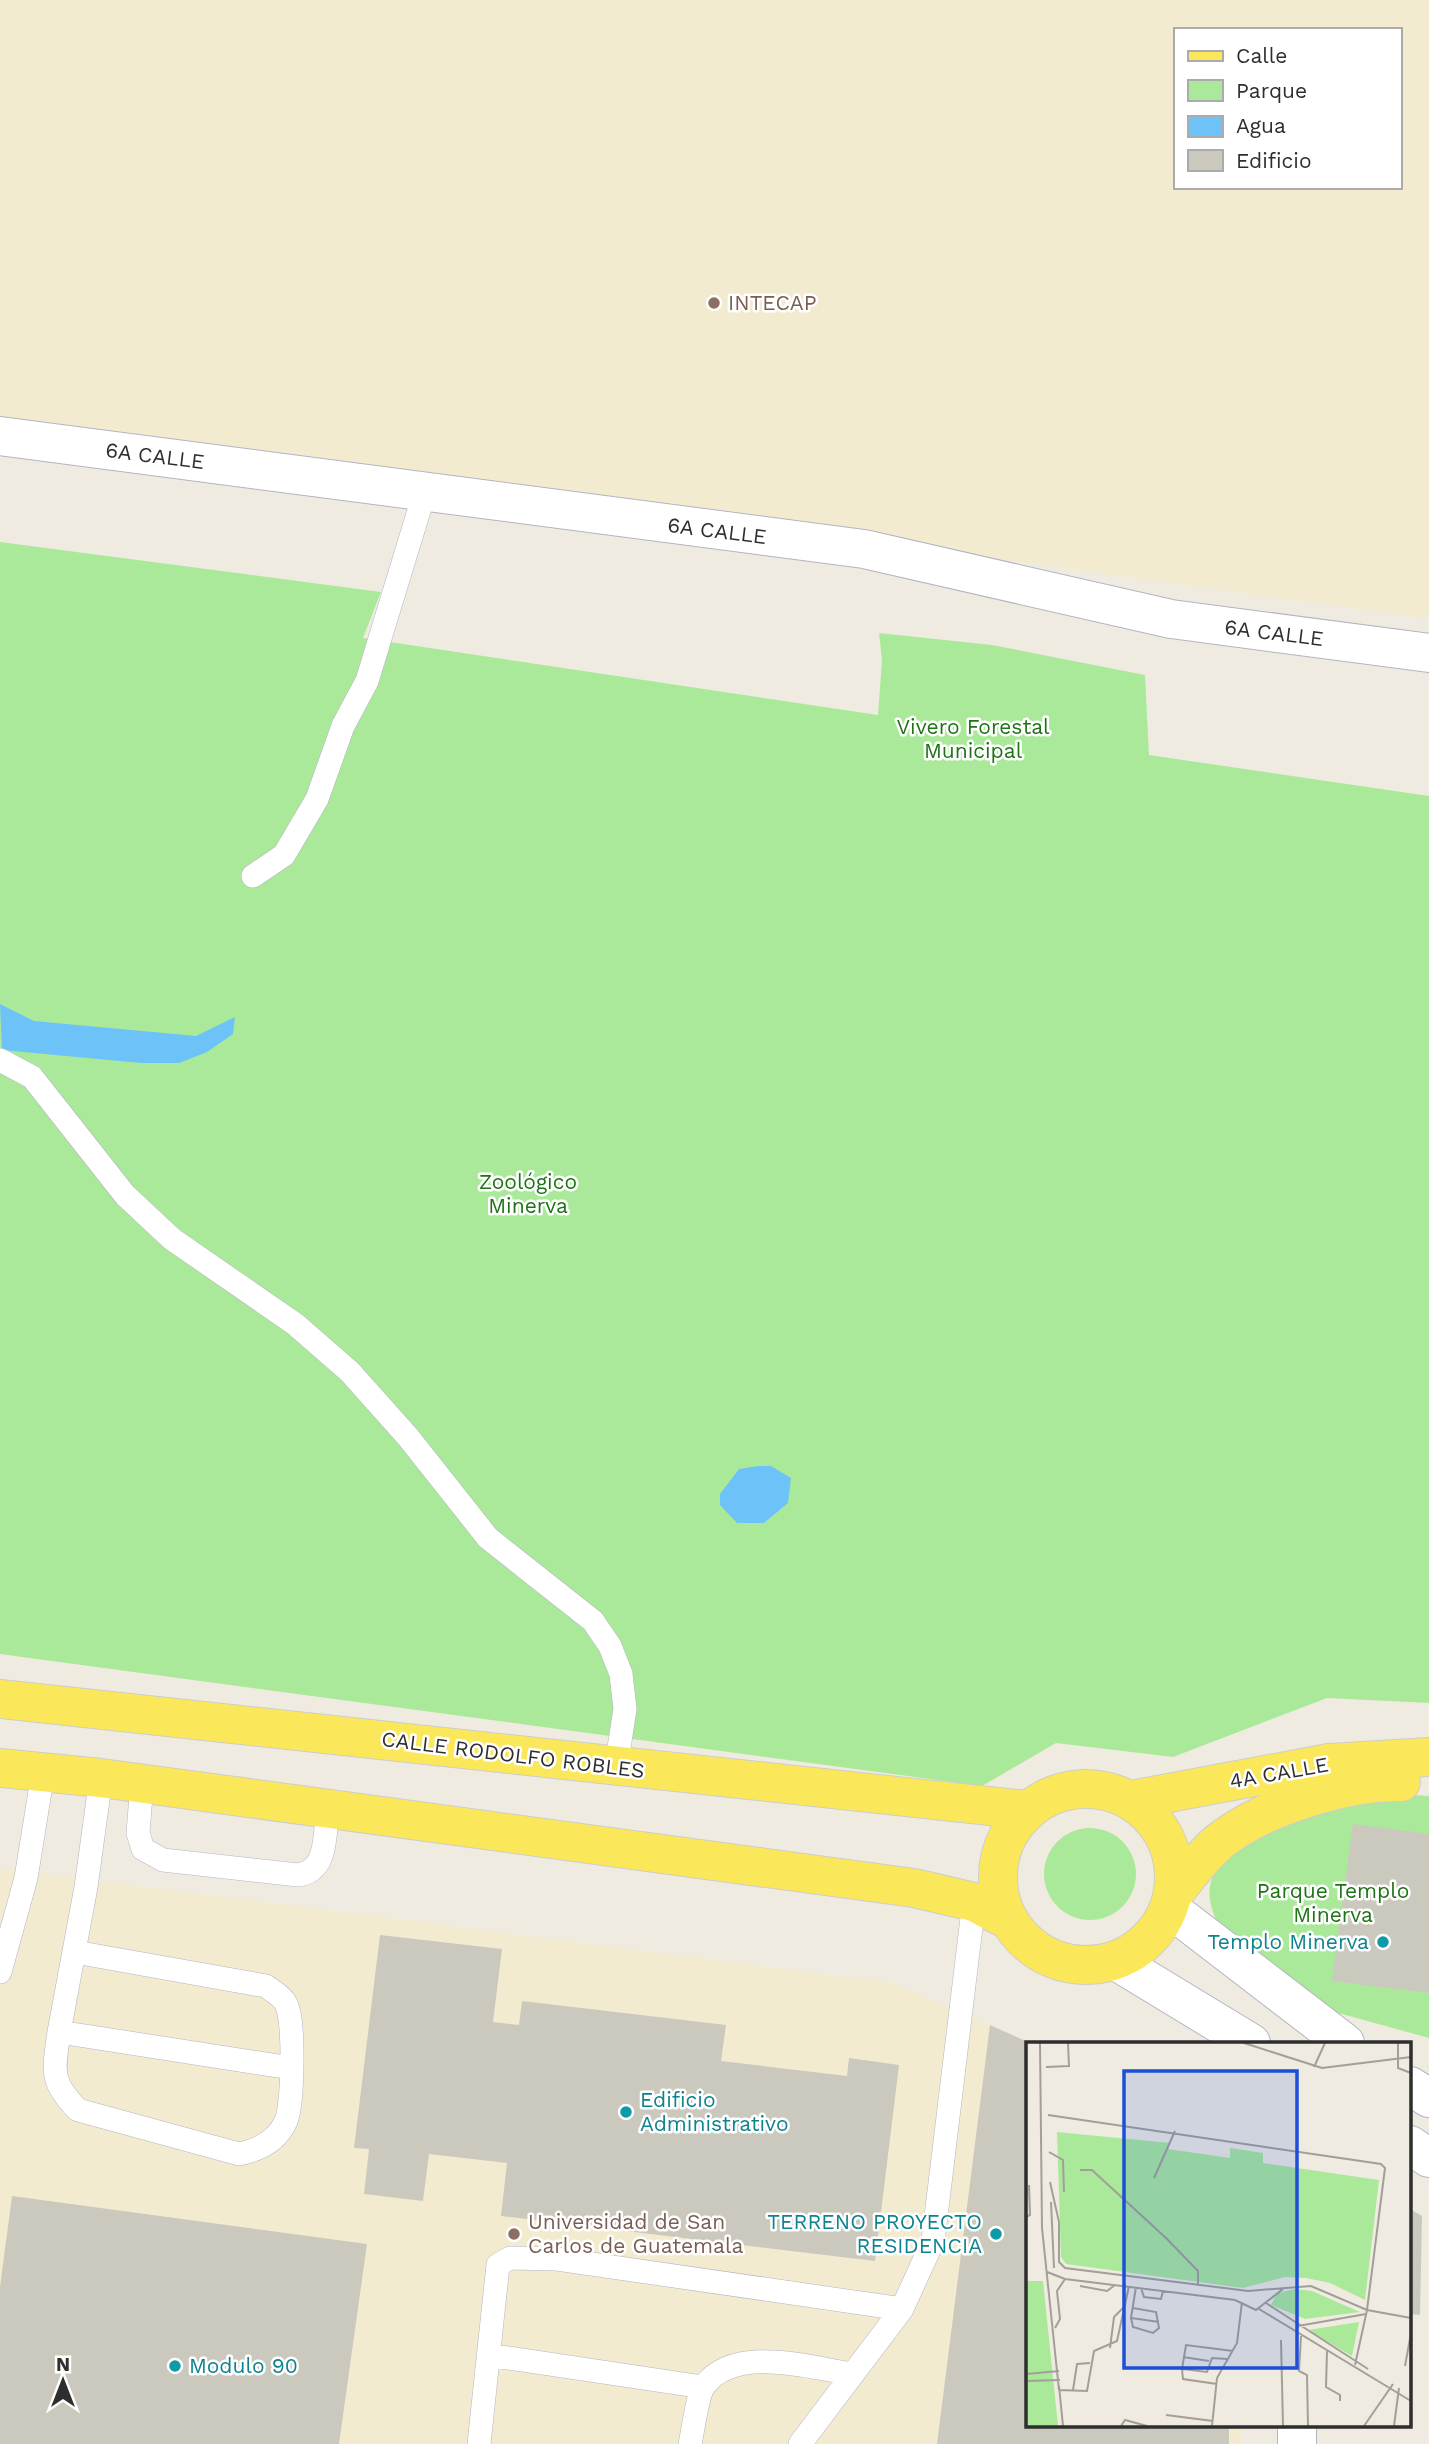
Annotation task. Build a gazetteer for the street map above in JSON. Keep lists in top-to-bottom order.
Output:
{
  "streets": {
    "main road": ["CALLE RODOLFO ROBLES", "4A CALLE"],
    "street": ["6A CALLE"]
  },
  "crossings": [
    ["CALLE RODOLFO ROBLES", "4A CALLE"]
  ],
  "parks": ["Vivero Forestal Municipal", "Zoológico Minerva", "Parque Templo Minerva"],
  "places": [
    "INTECAP",
    "Templo Minerva",
    "Edificio Administrativo",
    "Universidad de San Carlos de Guatemala",
    "TERRENO PROYECTO RESIDENCIA",
    "Modulo 90"
  ],
  "legend": [
    "Calle",
    "Parque",
    "Agua",
    "Edificio"
  ],
  "north": "top"
}
